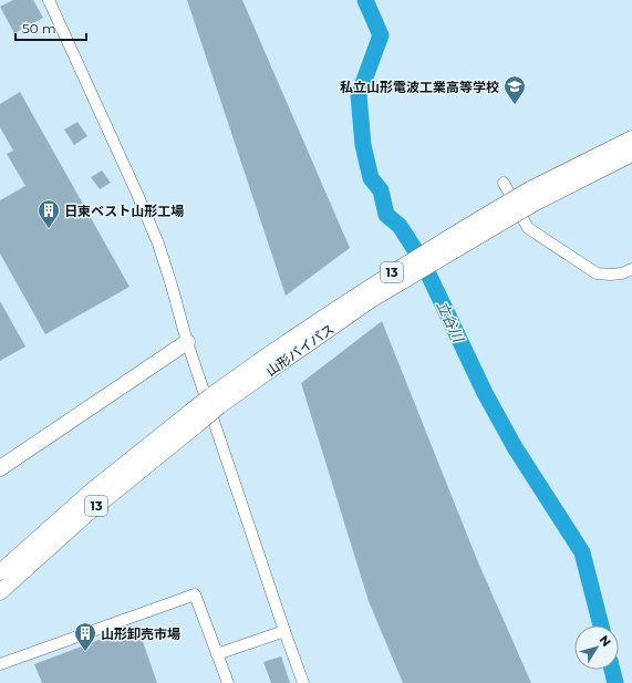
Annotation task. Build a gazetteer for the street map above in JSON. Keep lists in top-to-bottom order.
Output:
{
  "streets": {
    "highway": ["13", "山形バイパス"]
  },
  "water": ["立谷川"],
  "places": {
    "school or university": ["私立山形電波工業高等学校"],
    "building": ["日東ベスト山形工場", "山形卸売市場"]
  },
  "scale_bar": "50 m",
  "north": "top right"
}
